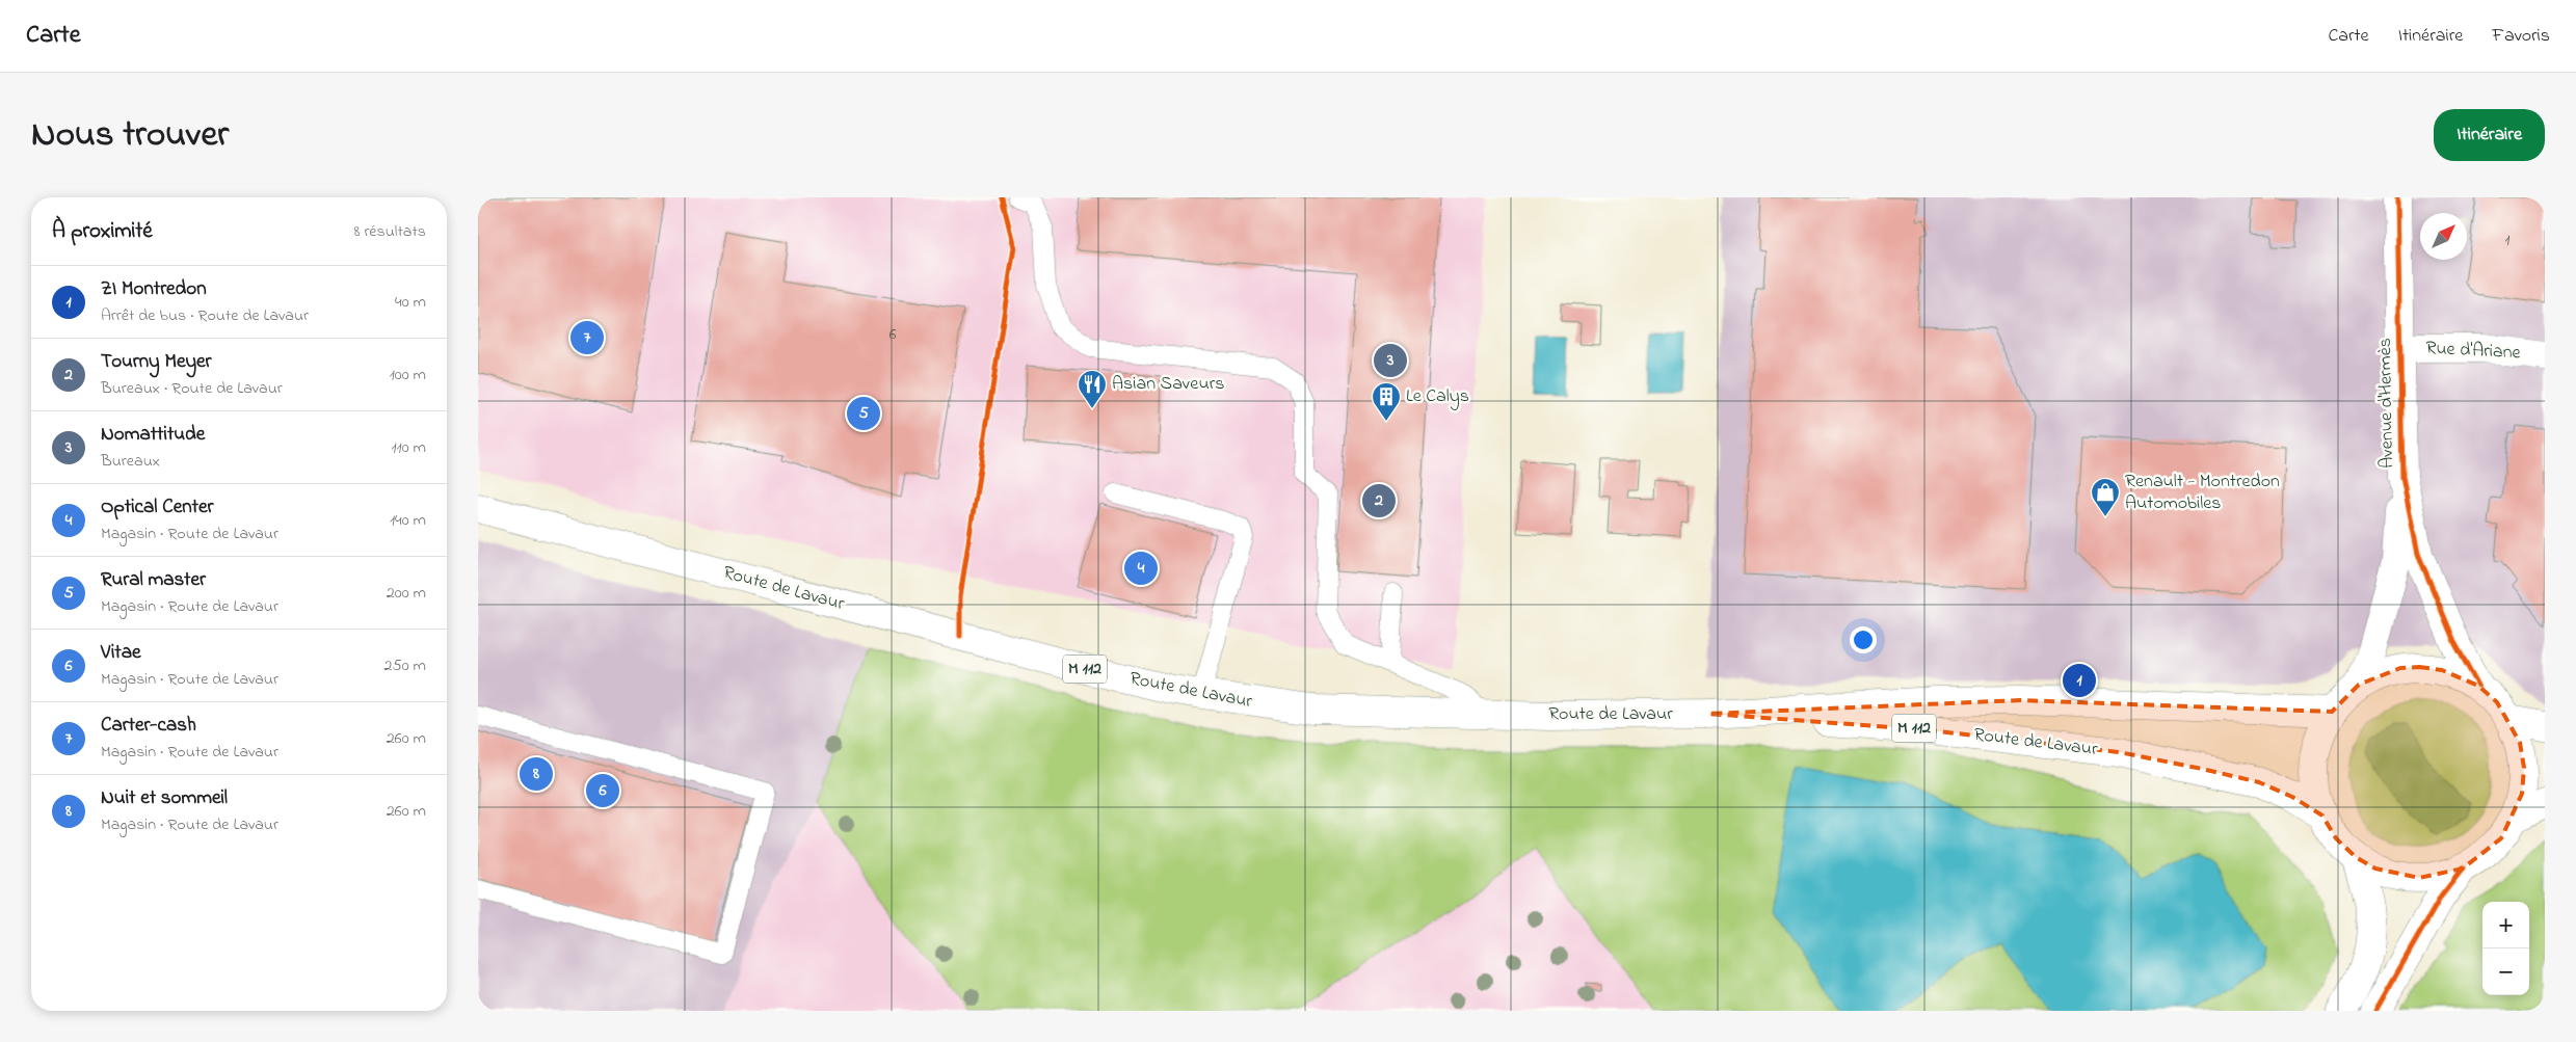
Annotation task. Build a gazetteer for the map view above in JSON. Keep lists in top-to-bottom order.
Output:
{
  "streets": {
    "main road": [
      "Rue d'Ariane",
      "Avenue d'Hermès",
      "Route de Lavaur",
      "M 112"
    ]
  },
  "crossings": [
    ["Rue d'Ariane", "Avenue d'Hermès"]
  ],
  "places": {
    "restaurant": ["Asian Saveurs"],
    "building": ["Le Calys"],
    "shop": ["Renault - Montredon Automobiles"]
  },
  "house_numbers": ["1", "6"],
  "north": "top right",
  "page": {
    "header": "Carte",
    "nav": ["Carte", "Itinéraire", "Favoris"],
    "title": "Nous trouver",
    "buttons": "Itinéraire",
    "heading": ["À proximité", "8 résultats"],
    "list": [
      {
        "mark": "1",
        "name": "ZI Montredon",
        "note": "Arrêt de bus · Route de Lavaur",
        "value": "40 m"
      },
      {
        "mark": "2",
        "name": "Tourny Meyer",
        "note": "Bureaux · Route de Lavaur",
        "value": "100 m"
      },
      {
        "mark": "3",
        "name": "Nomattitude",
        "note": "Bureaux",
        "value": "110 m"
      },
      {
        "mark": "4",
        "name": "Optical Center",
        "note": "Magasin · Route de Lavaur",
        "value": "140 m"
      },
      {
        "mark": "5",
        "name": "Rural master",
        "note": "Magasin · Route de Lavaur",
        "value": "200 m"
      },
      {
        "mark": "6",
        "name": "Vitae",
        "note": "Magasin · Route de Lavaur",
        "value": "250 m"
      },
      {
        "mark": "7",
        "name": "Carter-cash",
        "note": "Magasin · Route de Lavaur",
        "value": "260 m"
      },
      {
        "mark": "8",
        "name": "Nuit et sommeil",
        "note": "Magasin · Route de Lavaur",
        "value": "260 m"
      }
    ],
    "pins": [
      "7",
      "3",
      "5",
      "2",
      "4",
      "1",
      "8",
      "6"
    ],
    "map_buttons": ["+", "−"]
  }
}
